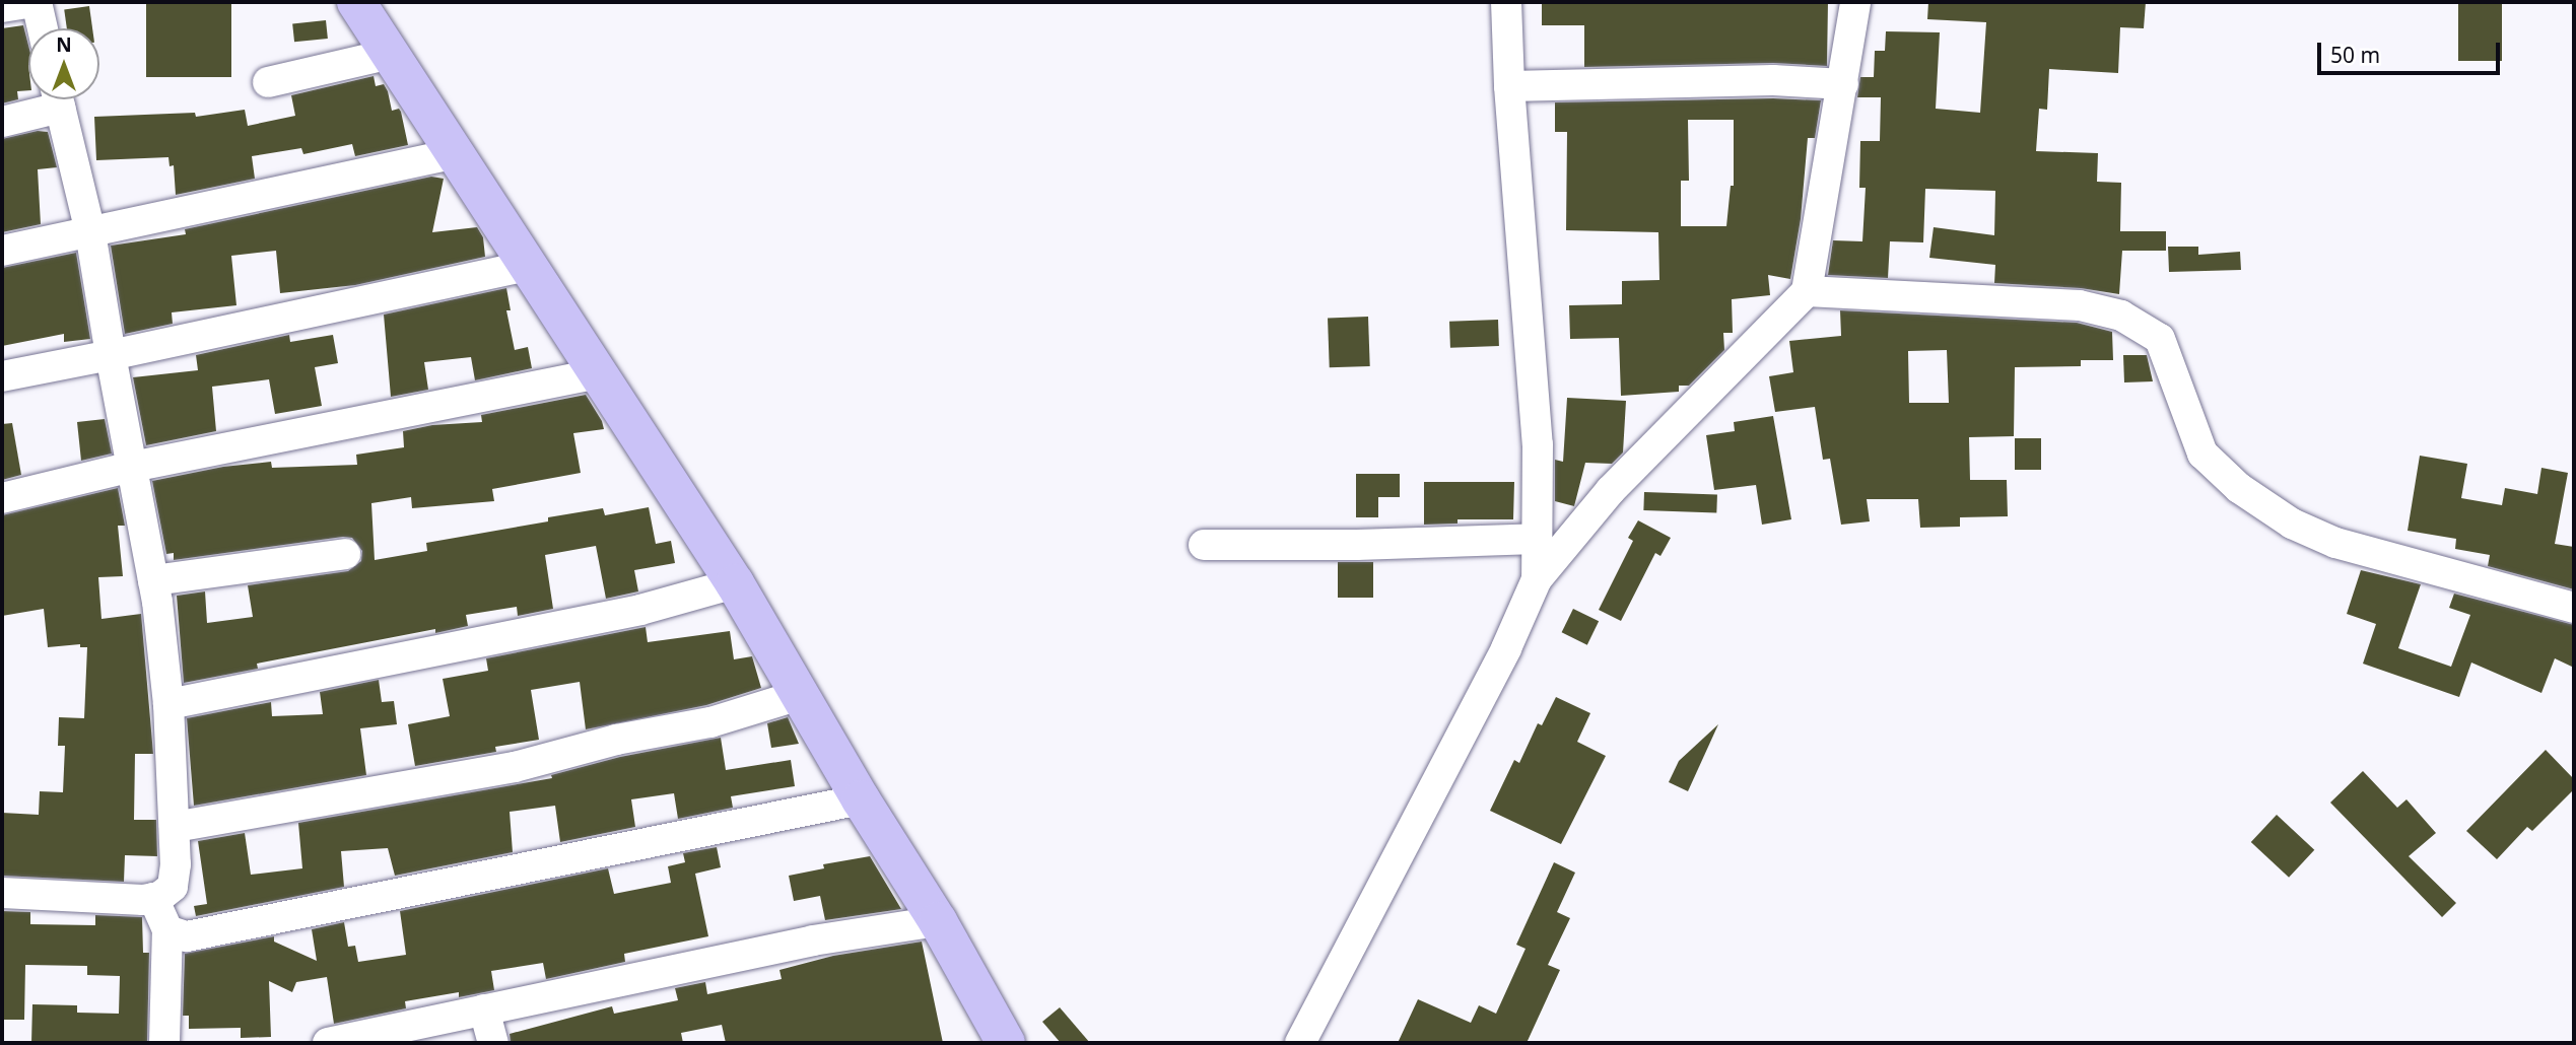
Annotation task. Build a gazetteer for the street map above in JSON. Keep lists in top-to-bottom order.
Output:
{
  "scale_bar": "50 m",
  "north": "top"
}
